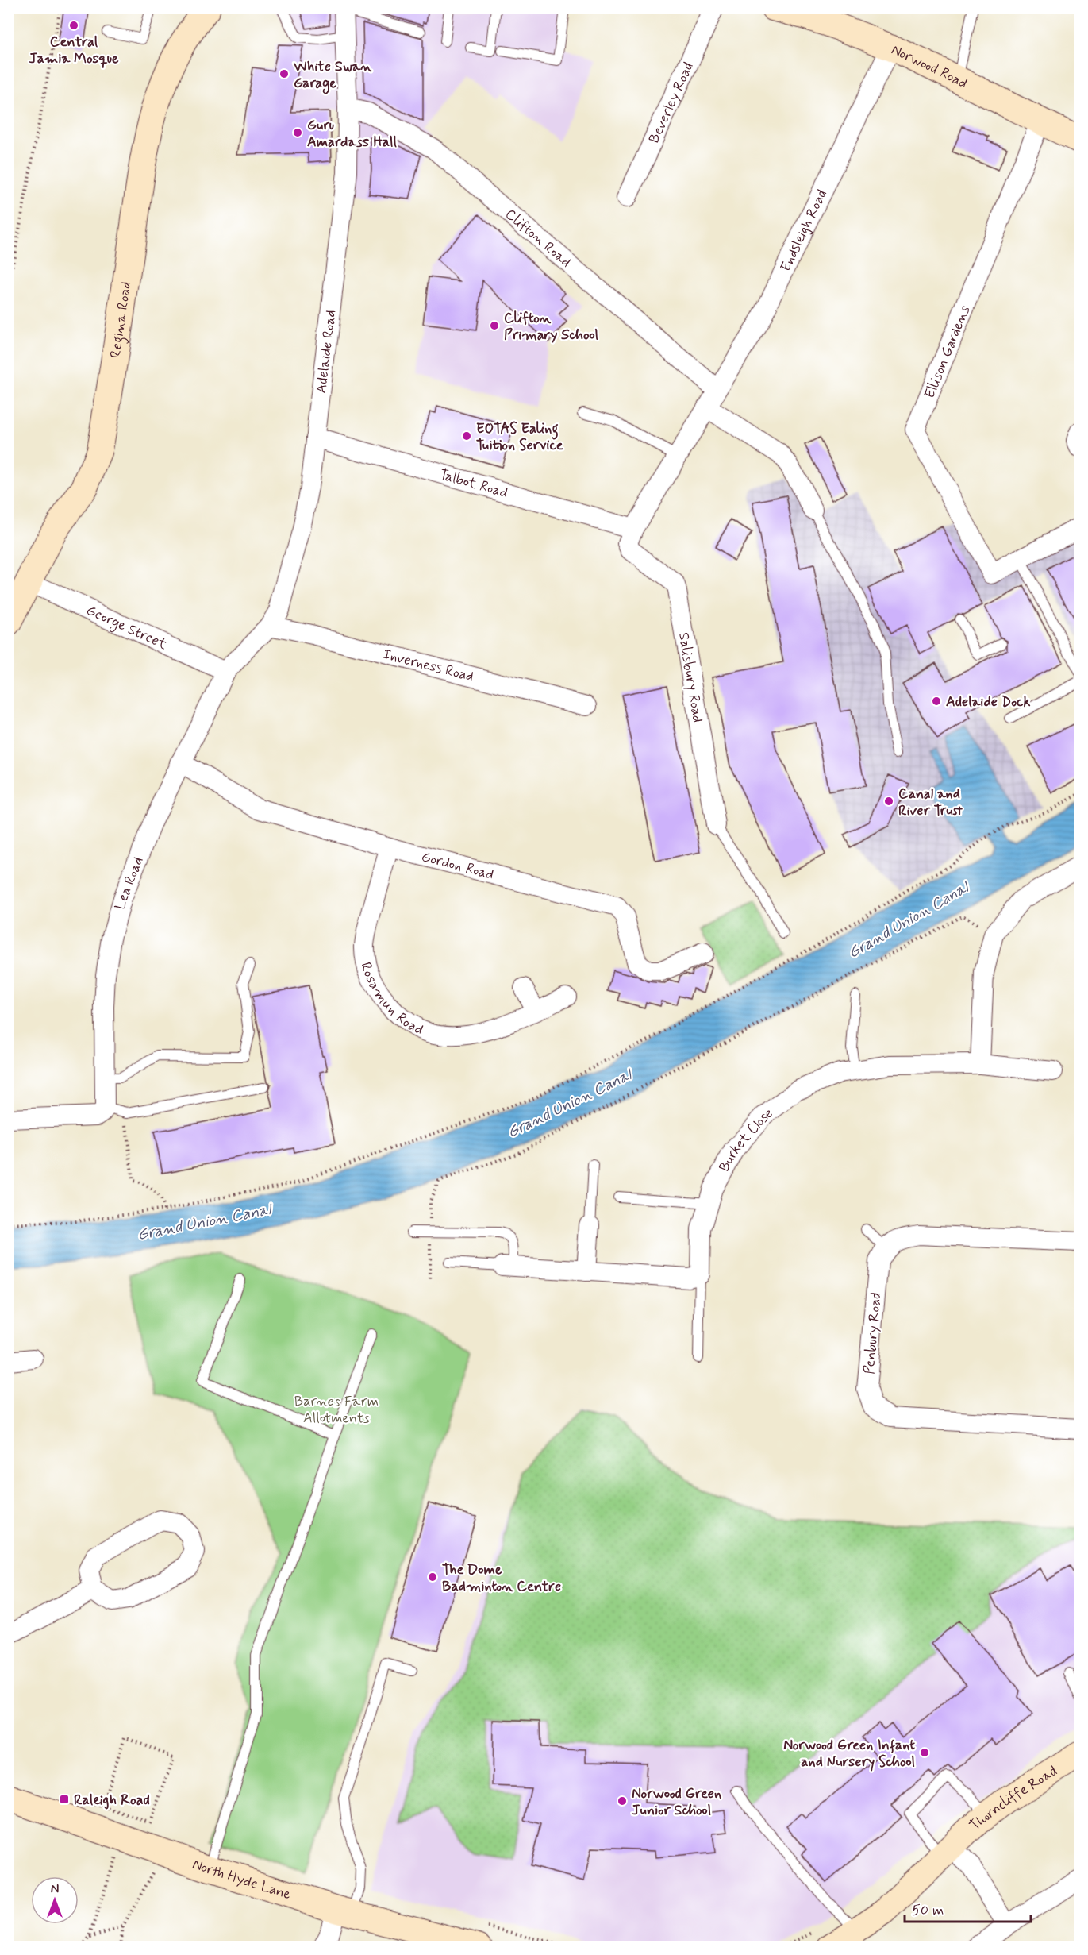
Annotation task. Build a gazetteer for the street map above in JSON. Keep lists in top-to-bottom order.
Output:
{
  "streets": {
    "street": [
      "Norwood Road",
      "Beverley Road",
      "Endsleigh Road",
      "Clifton Road",
      "Regina Road",
      "Adelaide Road",
      "Ellison Gardens",
      "Talbot Road",
      "George Street",
      "Inverness Road",
      "Salisbury Road",
      "Gordon Road",
      "Lea Road",
      "Rosamun Road",
      "Burket Close",
      "Penbury Road",
      "Thorncliffe Road",
      "North Hyde Lane"
    ]
  },
  "crossings": [
    ["Norwood Road", "Endsleigh Road"],
    ["Norwood Road", "Ellison Gardens"],
    ["Endsleigh Road", "Clifton Road"],
    ["Endsleigh Road", "Talbot Road"],
    ["Endsleigh Road", "Salisbury Road"],
    ["Clifton Road", "Adelaide Road"],
    ["Regina Road", "George Street"],
    ["Adelaide Road", "Talbot Road"],
    ["Adelaide Road", "George Street"],
    ["Adelaide Road", "Inverness Road"],
    ["Adelaide Road", "Lea Road"],
    ["George Street", "Lea Road"],
    ["Gordon Road", "Lea Road"],
    ["Gordon Road", "Rosamun Road"]
  ],
  "water": ["Grand Union Canal"],
  "parks": ["Barnes Farm Allotments"],
  "places": {
    "other": [
      "Central Jamia Mosque",
      "White Swan Garage",
      "Guru Amardass Hall",
      "Clifton Primary School",
      "EOTAS Ealing Tuition Service",
      "Adelaide Dock",
      "Canal and River Trust",
      "The Dome Badminton Centre",
      "Norwood Green Infant and Nursery School",
      "Norwood Green Junior School"
    ],
    "transit": ["Raleigh Road"]
  },
  "scale_bar": "50 m",
  "north": "top"
}
